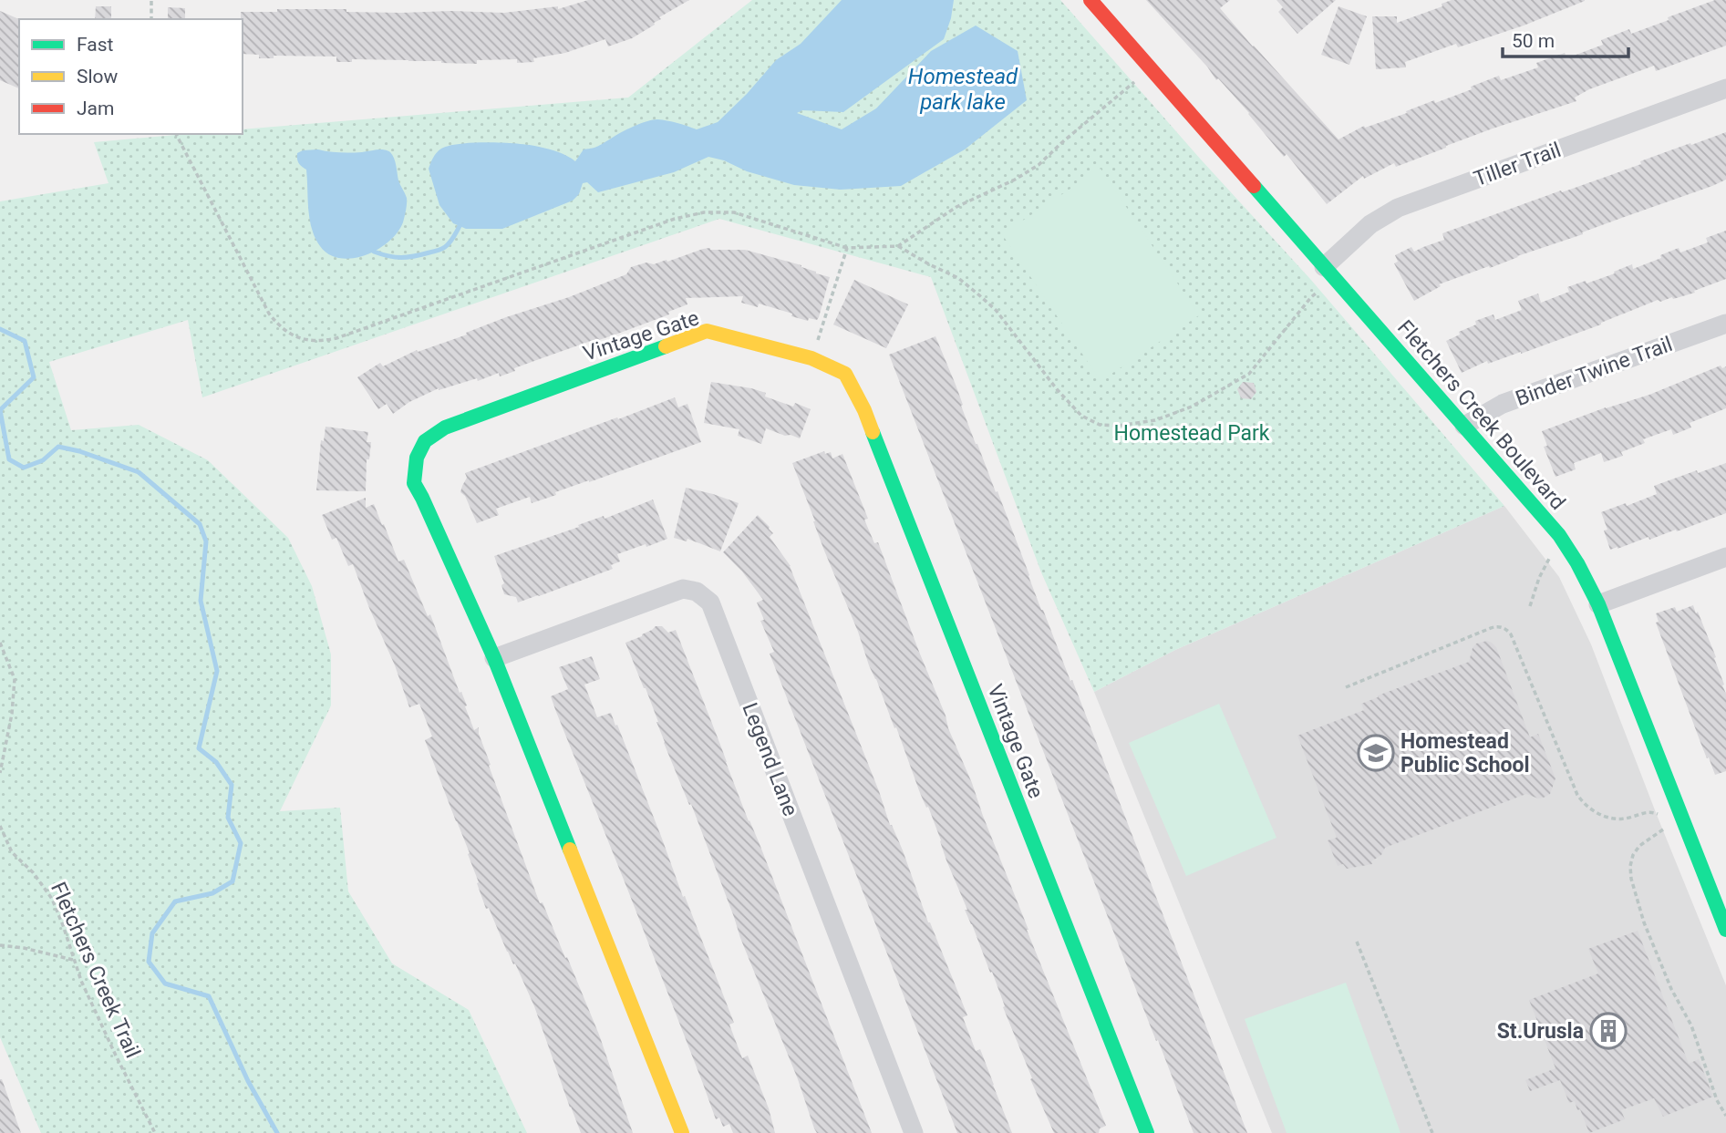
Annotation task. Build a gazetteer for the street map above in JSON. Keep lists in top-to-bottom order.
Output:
{
  "streets": {
    "street": [
      "Tiller Trail",
      "Vintage Gate",
      "Binder Twine Trail",
      "Fletchers Creek Boulevard",
      "Legend Lane"
    ],
    "path": ["Fletchers Creek Trail"]
  },
  "crossings": [
    ["Tiller Trail", "Fletchers Creek Boulevard"],
    ["Vintage Gate", "Legend Lane"],
    ["Binder Twine Trail", "Fletchers Creek Boulevard"]
  ],
  "water": ["Homestead park lake"],
  "parks": ["Homestead Park"],
  "places": {
    "school or university": ["Homestead Public School"],
    "building": ["St.Urusla"]
  },
  "legend": ["Fast", "Slow", "Jam"],
  "scale_bar": "50 m"
}
